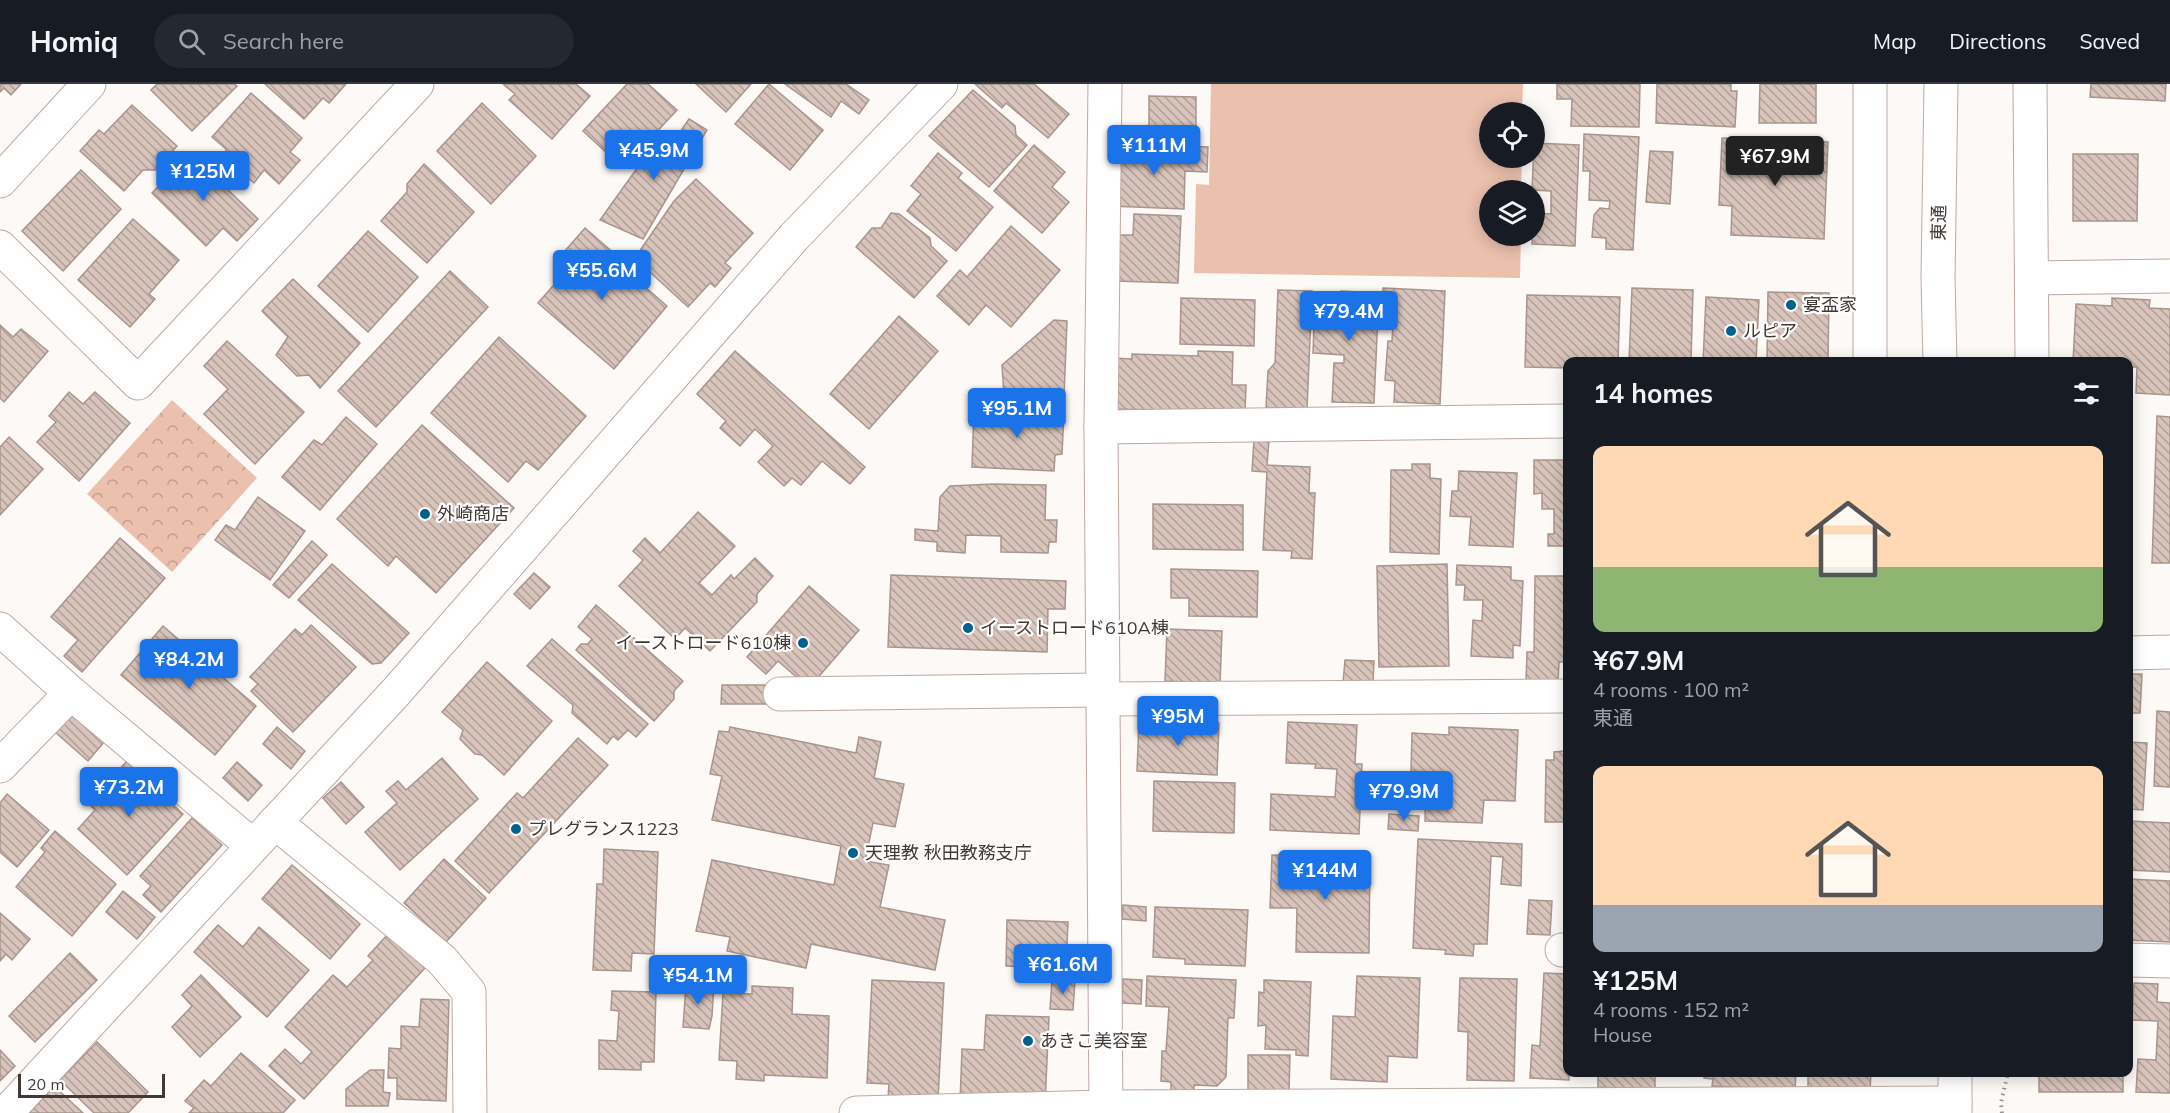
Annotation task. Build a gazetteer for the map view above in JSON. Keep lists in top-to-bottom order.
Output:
{
  "streets": {
    "street": ["東通"]
  },
  "places": [
    "宴盃家",
    "ルピア",
    "外崎商店",
    "イーストロード610A棟",
    "イーストロード610棟",
    "プレグランス1223",
    "天理教 秋田教務支庁",
    "あきこ美容室"
  ],
  "scale_bar": "20 m",
  "page": {
    "header": "Homiq",
    "search": "Search here",
    "nav": ["Map", "Directions", "Saved"],
    "price": [
      "¥111M",
      "¥45.9M",
      "¥67.9M",
      "¥125M",
      "¥55.6M",
      "¥79.4M",
      "¥95.1M",
      "¥84.2M",
      "¥95M",
      "¥73.2M",
      "¥79.9M",
      "¥144M",
      "¥61.6M",
      "¥54.1M"
    ],
    "heading": "14 homes",
    "list": [
      {
        "name": "¥67.9M",
        "note": "4 rooms · 100 m² · 東通"
      },
      {
        "name": "¥125M",
        "note": "4 rooms · 152 m² · House"
      }
    ],
    "scale": "20 m"
  }
}
